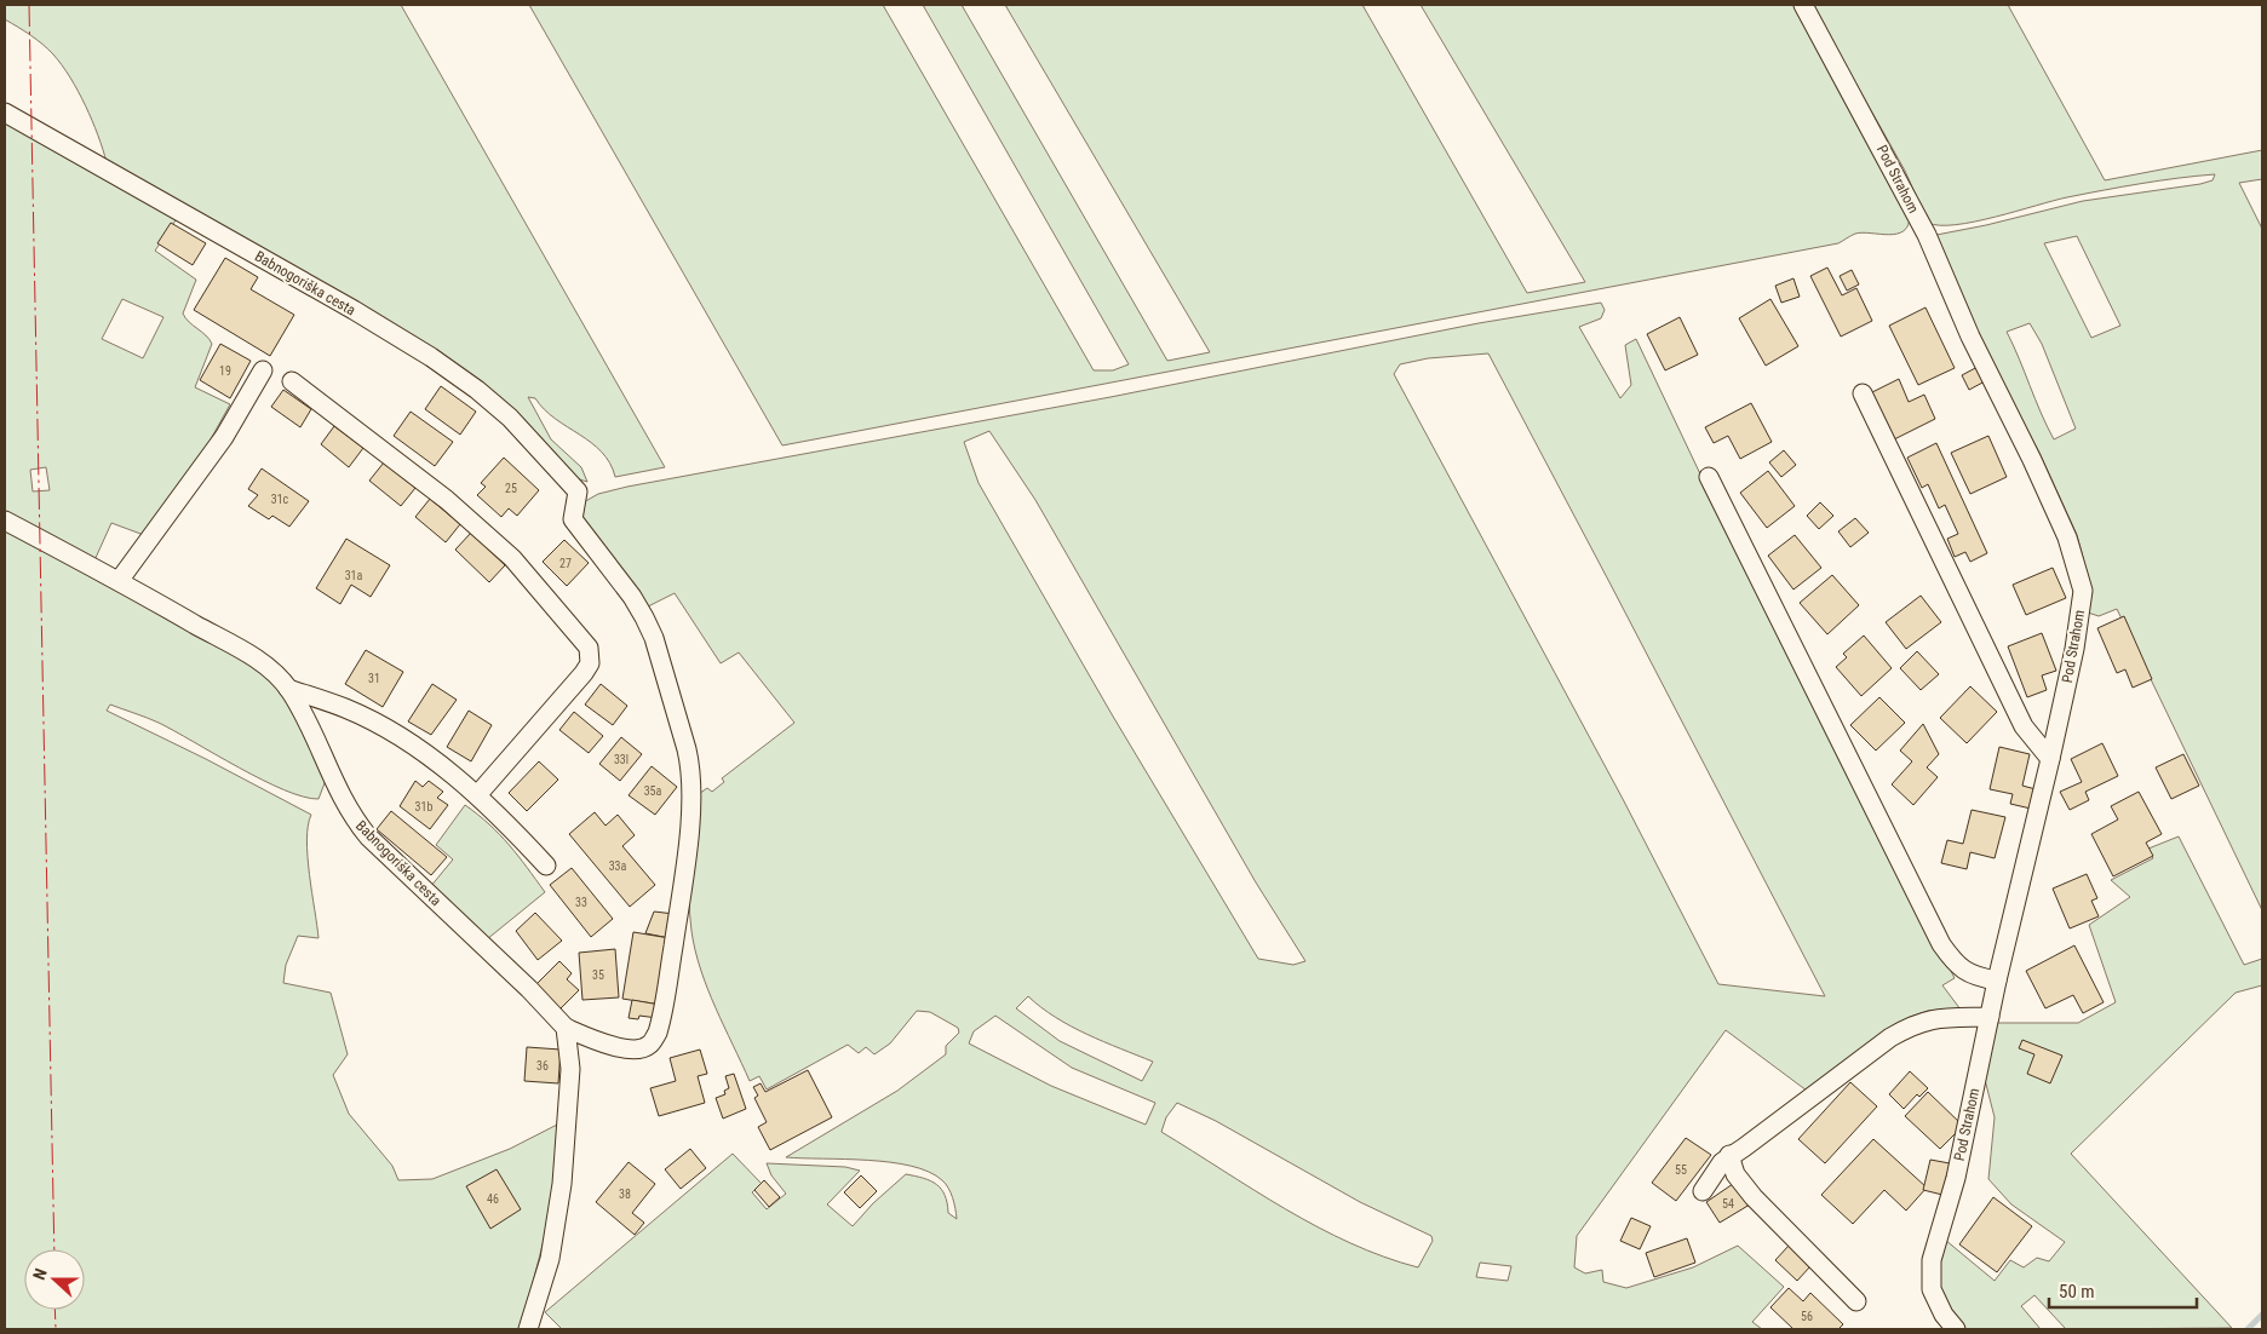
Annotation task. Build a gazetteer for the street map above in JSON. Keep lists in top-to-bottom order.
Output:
{
  "streets": {
    "street": ["Pod Strahom", "Babnogoriška cesta"]
  },
  "house_numbers": [
    "19",
    "25",
    "31c",
    "27",
    "31a",
    "31",
    "33l",
    "35a",
    "31b",
    "33a",
    "33",
    "35",
    "36",
    "55",
    "38",
    "46",
    "54",
    "56"
  ],
  "scale_bar": "50 m",
  "north": "left"
}
